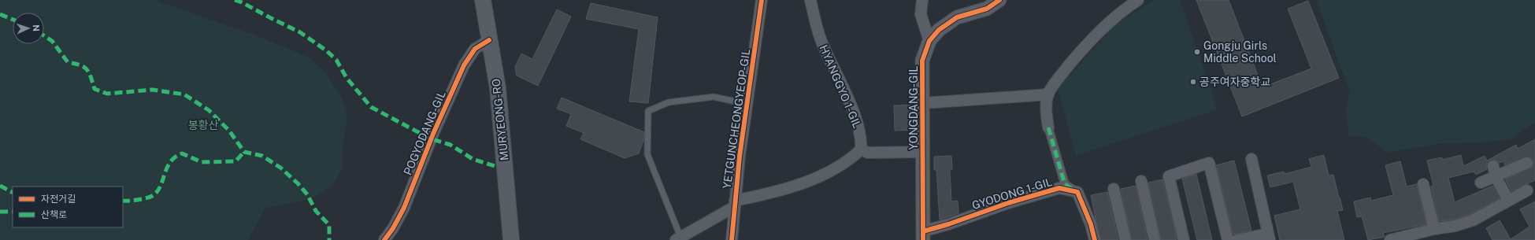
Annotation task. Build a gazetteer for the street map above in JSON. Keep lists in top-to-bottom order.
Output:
{
  "streets": {
    "main road": ["MURYEONG-RO"],
    "street": [
      "HYANGGYO 1-GIL",
      "YONGDANG-GIL",
      "YETGUNCHEONGYEOP-GIL",
      "POGYODANG-GIL",
      "GYODONG 1-GIL"
    ]
  },
  "crossings": [
    ["YONGDANG-GIL", "GYODONG 1-GIL"],
    ["MURYEONG-RO", "POGYODANG-GIL"]
  ],
  "parks": ["봉황산"],
  "places": ["Gongju Girls Middle School", "공주여자중학교"],
  "legend": ["자전거길", "산책로"],
  "north": "right"
}
